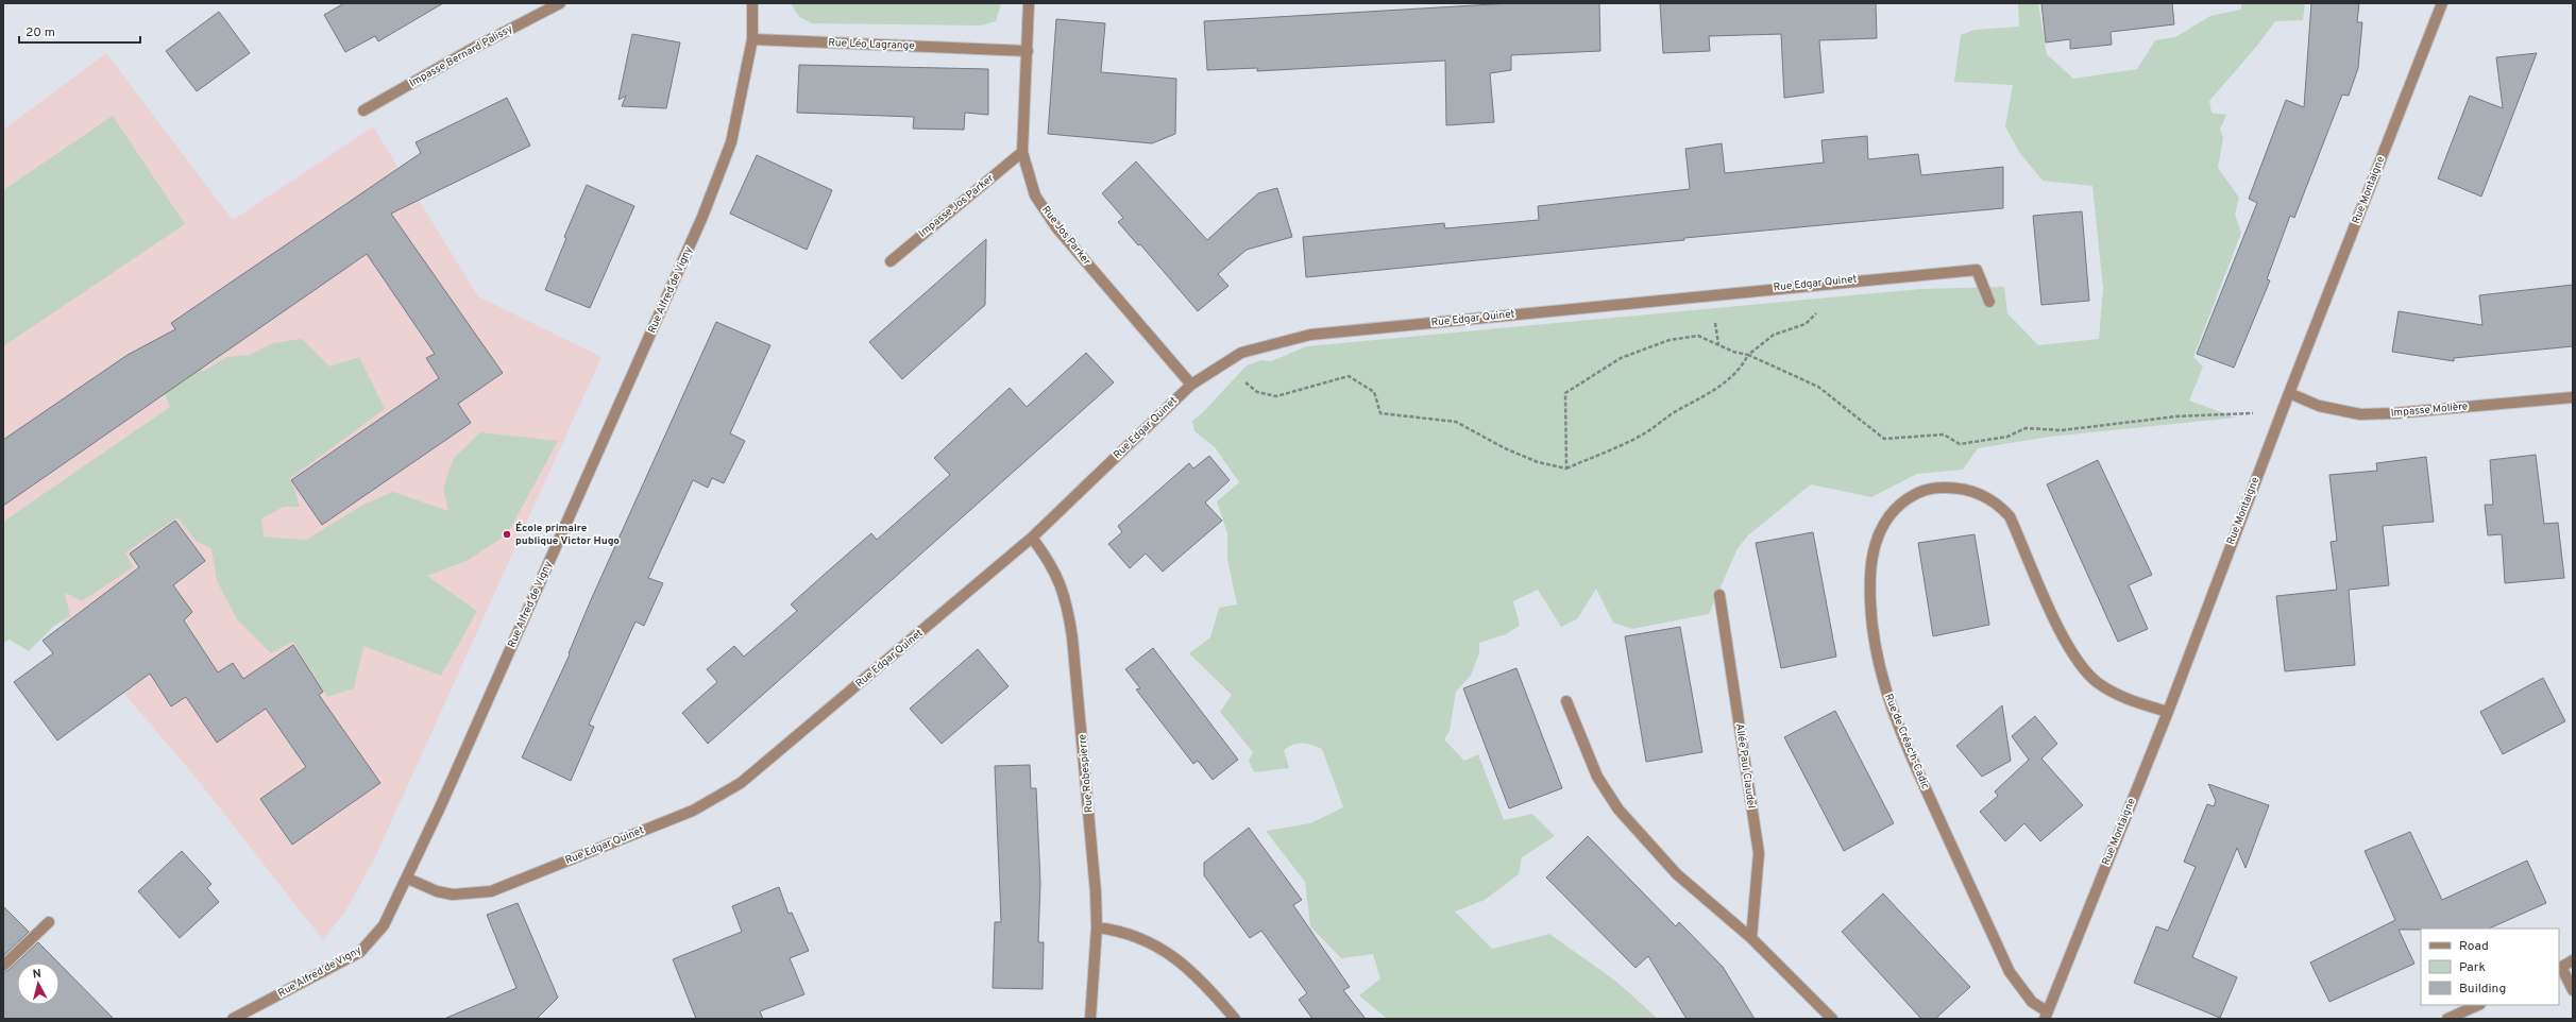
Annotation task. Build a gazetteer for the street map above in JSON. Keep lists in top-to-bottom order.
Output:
{
  "streets": {
    "street": [
      "Rue Léo Lagrange",
      "Impasse Bernard Palissy",
      "Rue Montaigne",
      "Impasse Jos Parker",
      "Rue Jos Parker",
      "Rue Edgar Quinet",
      "Rue Alfred de Vigny",
      "Impasse Molière",
      "Rue de Créac'h-Cadic",
      "Allée Paul Claudel",
      "Rue Robespierre"
    ]
  },
  "crossings": [
    ["Rue Léo Lagrange", "Rue Jos Parker"],
    ["Rue Léo Lagrange", "Rue Alfred de Vigny"],
    ["Rue Montaigne", "Impasse Molière"],
    ["Rue Montaigne", "Rue de Créac'h-Cadic"],
    ["Impasse Jos Parker", "Rue Jos Parker"],
    ["Rue Jos Parker", "Rue Edgar Quinet"],
    ["Rue Edgar Quinet", "Rue Alfred de Vigny"],
    ["Rue Edgar Quinet", "Rue Robespierre"]
  ],
  "places": ["École primaire publique Victor Hugo"],
  "legend": ["Road", "Park", "Building"],
  "scale_bar": "20 m",
  "north": "top"
}
